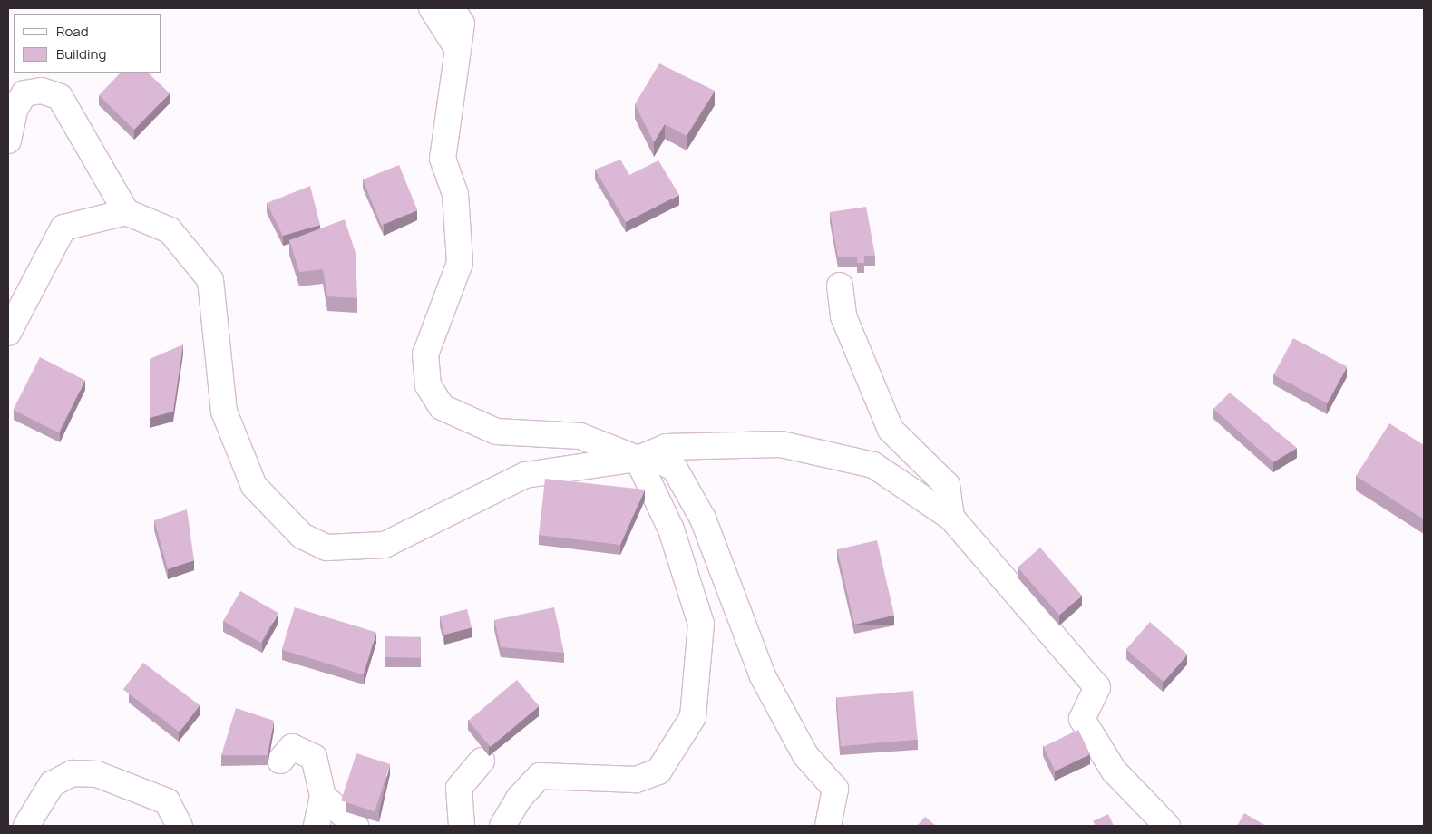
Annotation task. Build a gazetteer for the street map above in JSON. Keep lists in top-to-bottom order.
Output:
{
  "legend": ["Road", "Building"]
}
